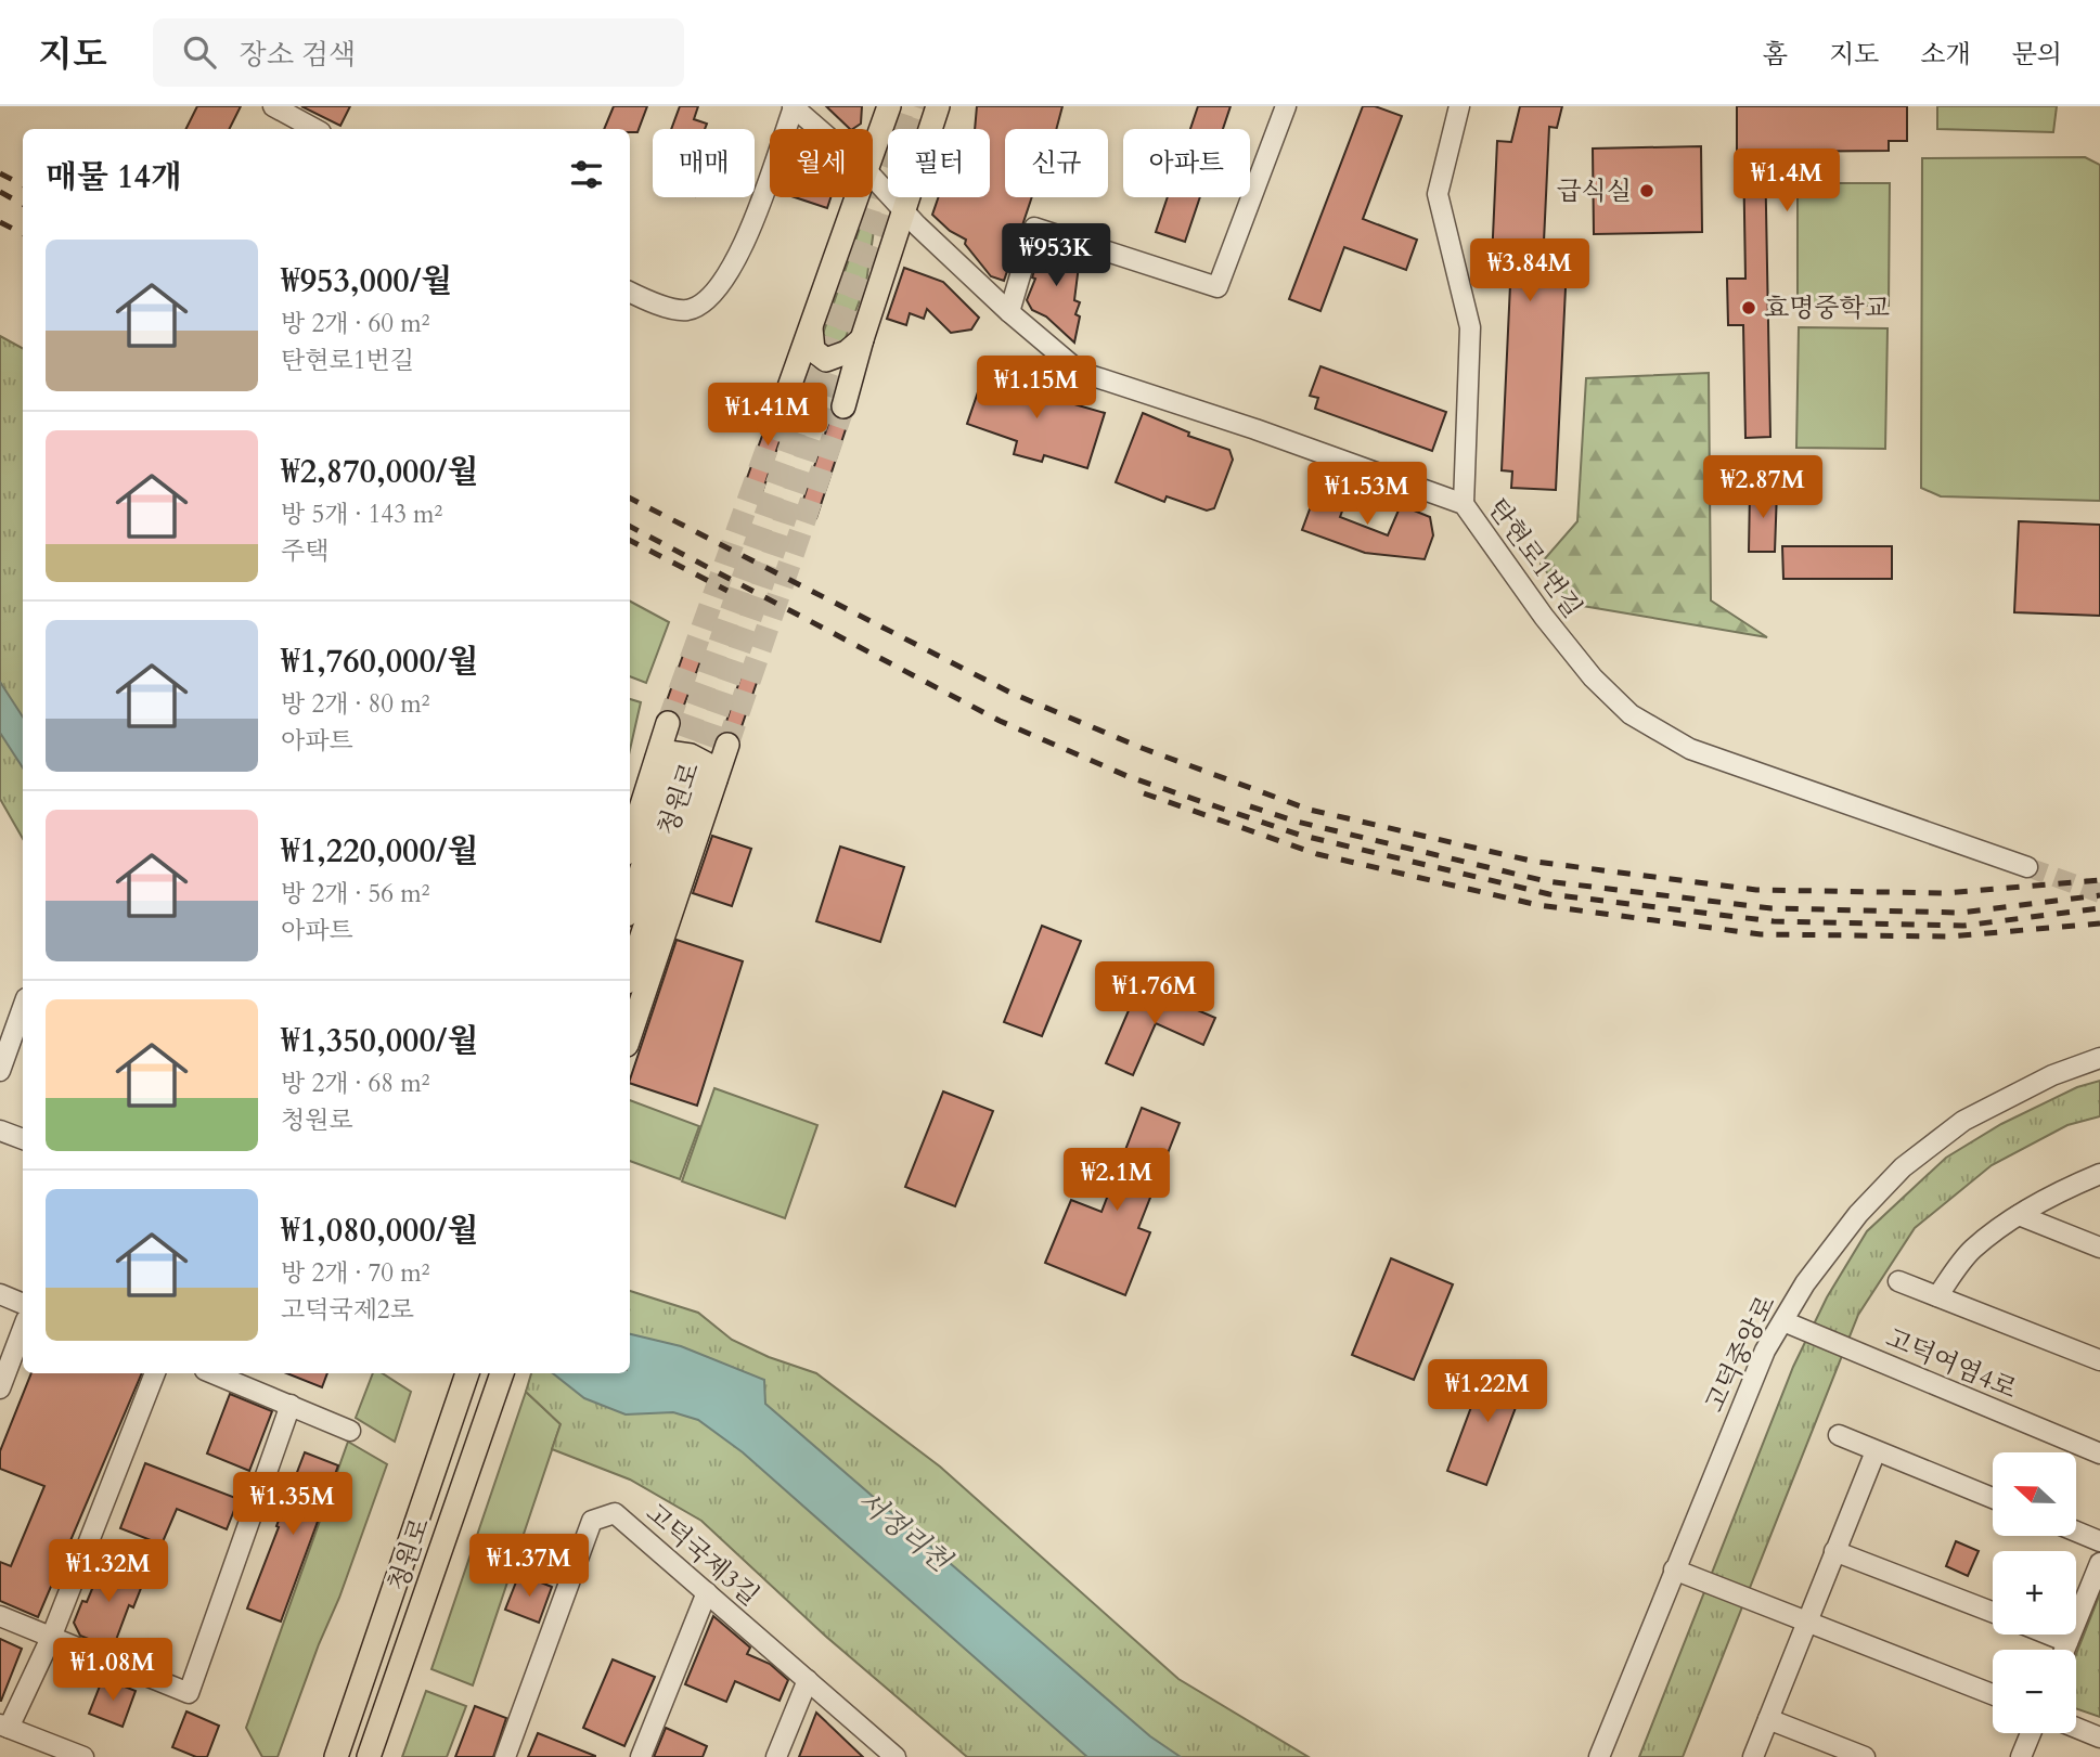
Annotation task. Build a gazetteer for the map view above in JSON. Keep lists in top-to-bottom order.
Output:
{
  "streets": {
    "main road": ["청원로"],
    "street": [
      "탄현로1번길",
      "고덕중앙로",
      "고덕여염4로",
      "고덕국제3길"
    ]
  },
  "crossings": [
    ["고덕중앙로", "고덕여염4로"]
  ],
  "water": ["서정리천"],
  "places": ["급식실", "효명중학교"],
  "north": "left",
  "page": {
    "header": "지도",
    "search": "장소 검색",
    "nav": [
      "홈",
      "지도",
      "소개",
      "문의"
    ],
    "chip": [
      "매매",
      "월세",
      "필터",
      "신규",
      "아파트"
    ],
    "heading": "매물 14개",
    "price": [
      "₩1.4M",
      "₩953K",
      "₩3.84M",
      "₩1.15M",
      "₩1.41M",
      "₩2.87M",
      "₩1.53M",
      "₩1.76M",
      "₩2.1M",
      "₩1.22M",
      "₩1.35M",
      "₩1.37M",
      "₩1.32M",
      "₩1.08M"
    ],
    "list": [
      {
        "name": "₩953,000/월",
        "note": "방 2개 · 60 m² · 탄현로1번길"
      },
      {
        "name": "₩2,870,000/월",
        "note": "방 5개 · 143 m² · 주택"
      },
      {
        "name": "₩1,760,000/월",
        "note": "방 2개 · 80 m² · 아파트"
      },
      {
        "name": "₩1,220,000/월",
        "note": "방 2개 · 56 m² · 아파트"
      },
      {
        "name": "₩1,350,000/월",
        "note": "방 2개 · 68 m² · 청원로"
      },
      {
        "name": "₩1,080,000/월",
        "note": "방 2개 · 70 m² · 고덕국제2로"
      }
    ],
    "map_buttons": ["+", "−"]
  }
}
